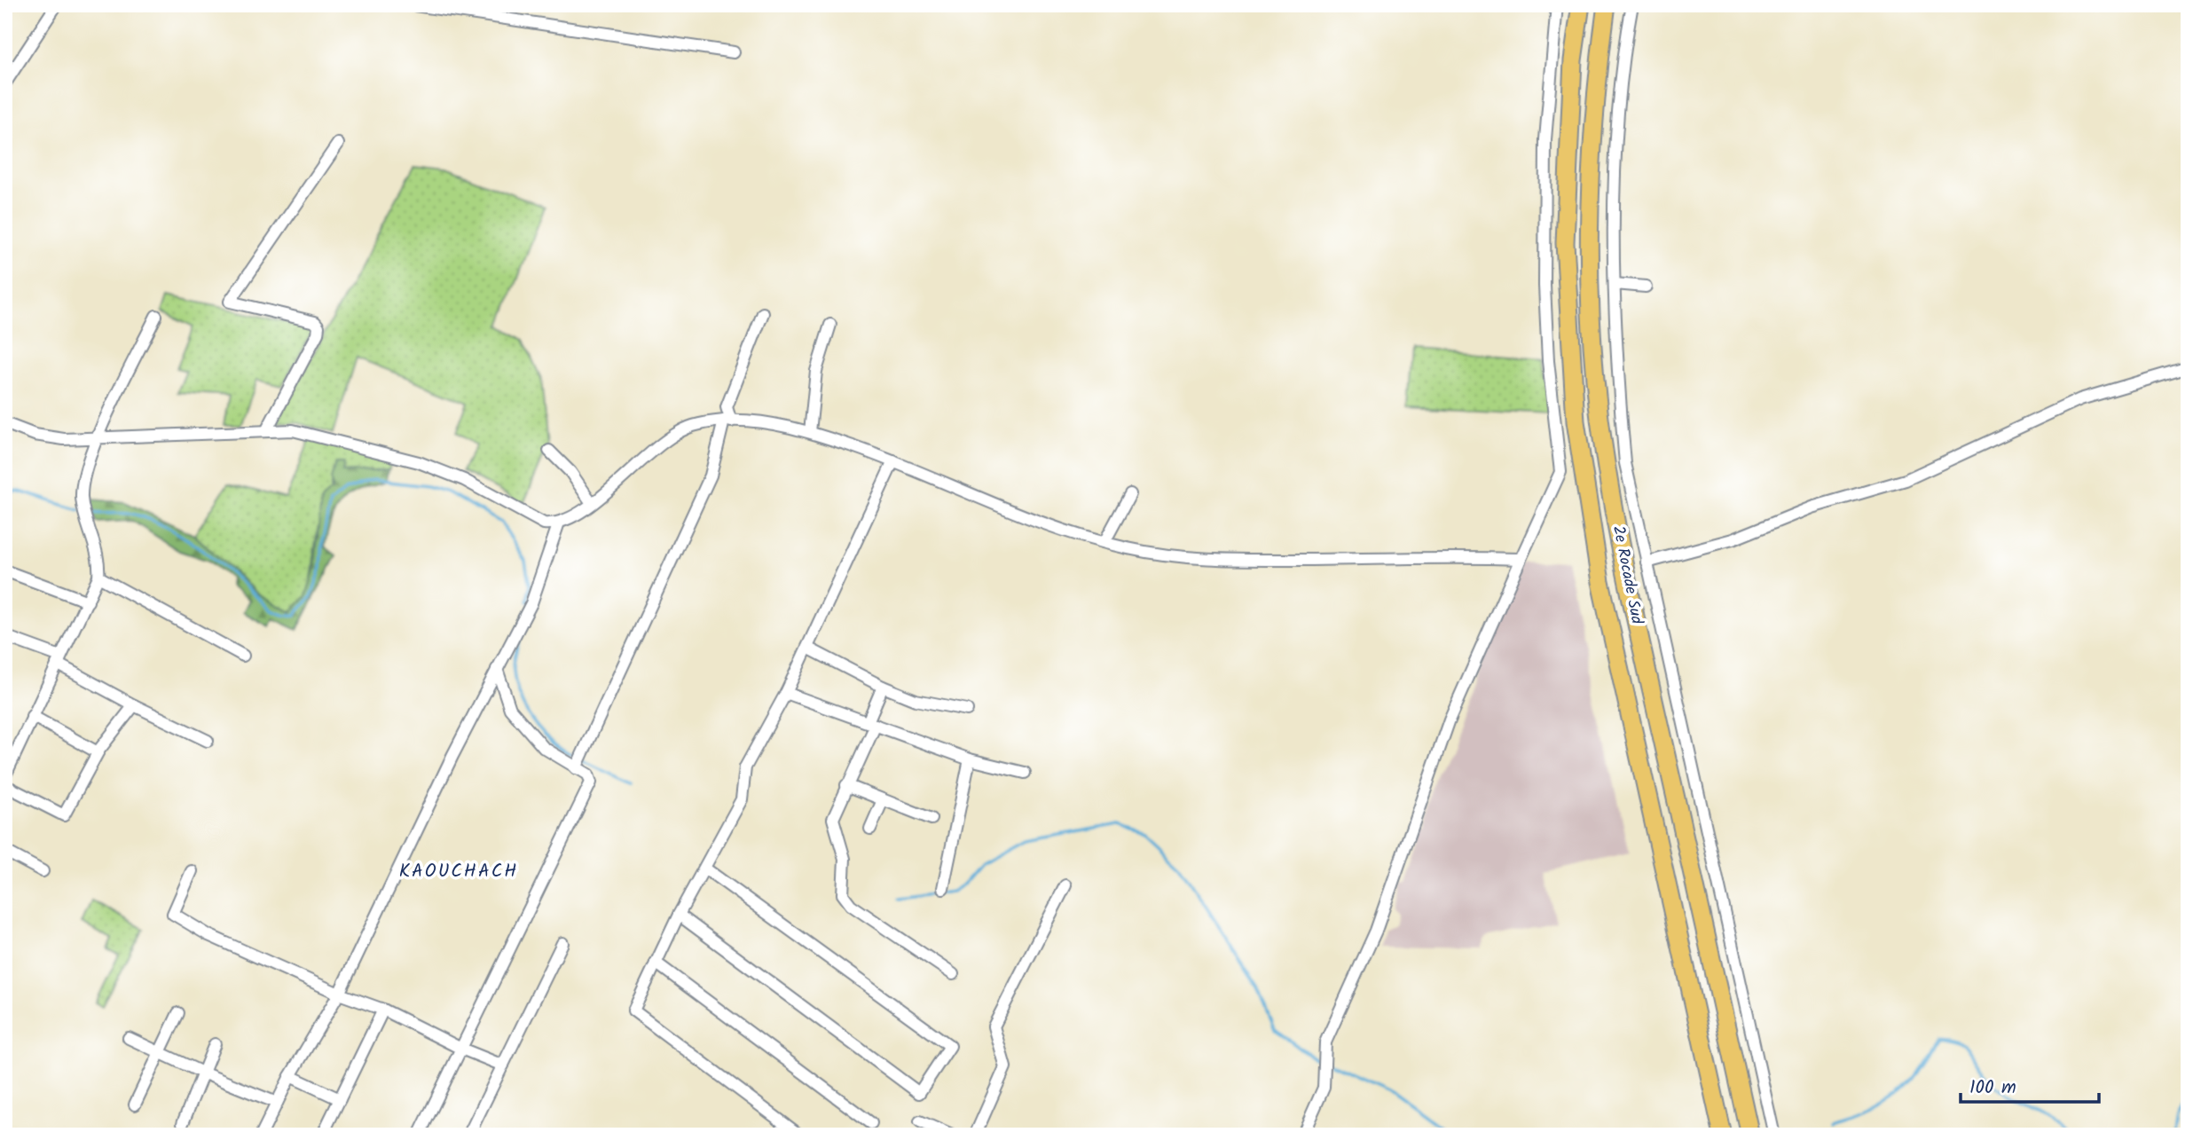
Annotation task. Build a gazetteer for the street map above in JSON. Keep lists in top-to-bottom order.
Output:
{
  "streets": {
    "highway": ["2e Rocade Sud"]
  },
  "districts": ["KAOUCHACH"],
  "scale_bar": "100 m"
}
